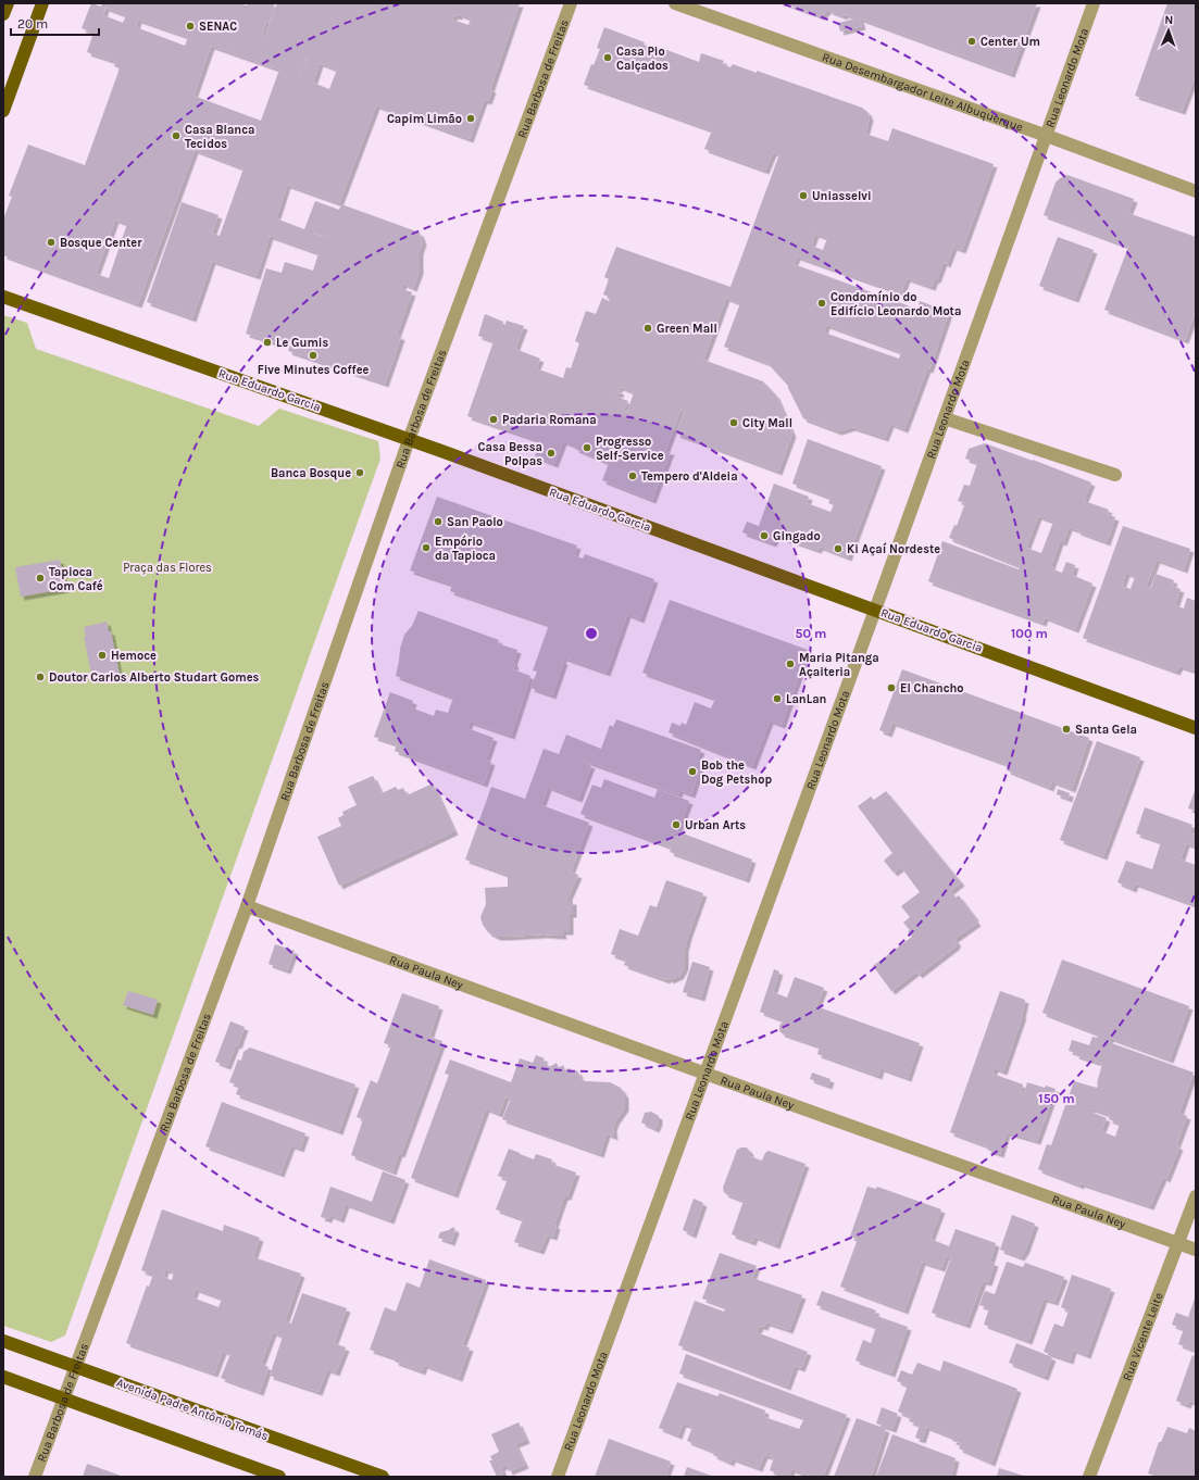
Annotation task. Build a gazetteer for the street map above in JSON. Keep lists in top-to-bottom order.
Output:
{
  "streets": {
    "main road": ["Rua Eduardo Garcia", "Avenida Padre Antônio Tomás"],
    "street": [
      "Rua Barbosa de Freitas",
      "Rua Leonardo Mota",
      "Rua Desembargador Leite Albuquerque",
      "Rua Paula Ney",
      "Rua Vicente Leite"
    ]
  },
  "crossings": [
    ["Rua Barbosa de Freitas", "Rua Eduardo Garcia"],
    ["Rua Barbosa de Freitas", "Rua Paula Ney"],
    ["Rua Barbosa de Freitas", "Avenida Padre Antônio Tomás"],
    ["Rua Leonardo Mota", "Rua Desembargador Leite Albuquerque"],
    ["Rua Leonardo Mota", "Rua Eduardo Garcia"],
    ["Rua Leonardo Mota", "Rua Paula Ney"],
    ["Rua Paula Ney", "Rua Vicente Leite"]
  ],
  "parks": ["Praça das Flores"],
  "places": [
    "SENAC",
    "Center Um",
    "Casa Pio Calçados",
    "Capim Limão",
    "Casa Blanca Tecidos",
    "Uniasselvi",
    "Bosque Center",
    "Condomínio do Edifício Leonardo Mota",
    "Green Mall",
    "Le Gumis",
    "Five Minutes Coffee",
    "Padaria Romana",
    "City Mall",
    "Progresso Self-Service",
    "Casa Bessa Polpas",
    "Banca Bosque",
    "Tempero d'Aldeia",
    "San Paolo",
    "Gingado",
    "Empório da Tapioca",
    "Ki Açaí Nordeste",
    "Tapioca Com Café",
    "Hemoce",
    "Maria Pitanga Açaiteria",
    "Doutor Carlos Alberto Studart Gomes",
    "El Chancho",
    "LanLan",
    "Santa Gela",
    "Bob the Dog Petshop",
    "Urban Arts"
  ],
  "scale_bar": "20 m",
  "north": "top",
  "rings": ["50 m", "100 m", "150 m"]
}
